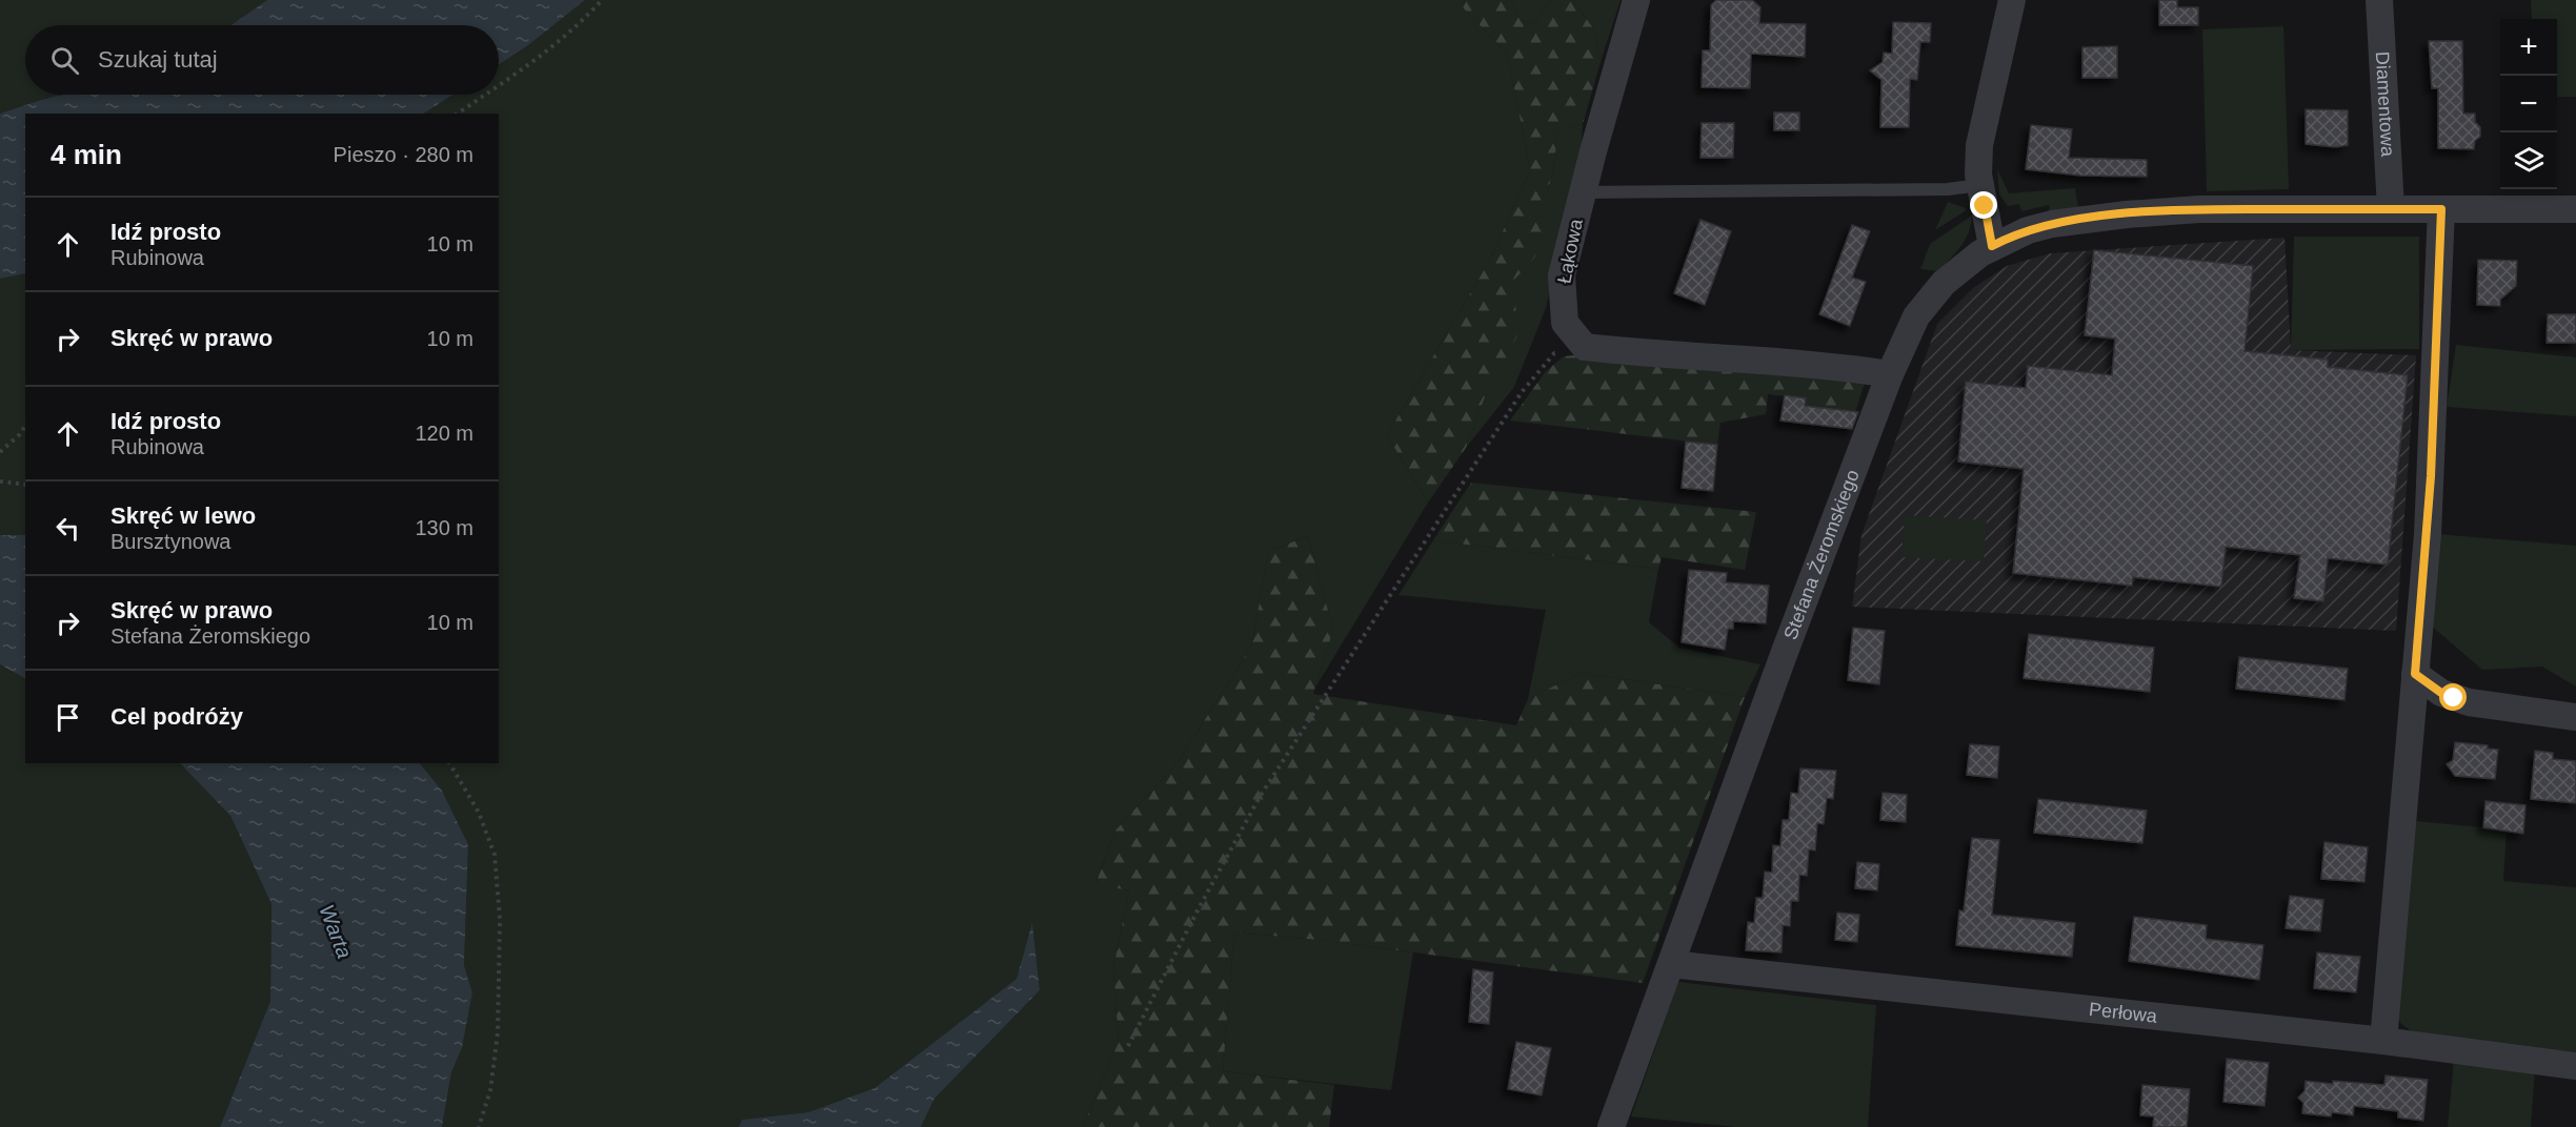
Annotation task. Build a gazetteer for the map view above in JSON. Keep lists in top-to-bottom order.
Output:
{
  "streets": {
    "street": [
      "Diamentowa",
      "Łąkowa",
      "Stefana Żeromskiego",
      "Perłowa"
    ]
  },
  "crossings": [
    ["Diamentowa", "Stefana Żeromskiego"],
    ["Stefana Żeromskiego", "Perłowa"]
  ],
  "water": ["Warta"],
  "page": {
    "map_buttons": ["+", "−"],
    "search": "Szukaj tutaj",
    "heading": ["4 min", "Pieszo · 280 m"],
    "list": [
      ["Idź prosto", "Rubinowa", "10 m"],
      ["Skręć w prawo", "10 m"],
      ["Idź prosto", "Rubinowa", "120 m"],
      ["Skręć w lewo", "Bursztynowa", "130 m"],
      ["Skręć w prawo", "Stefana Żeromskiego", "10 m"],
      "Cel podróży"
    ]
  }
}
